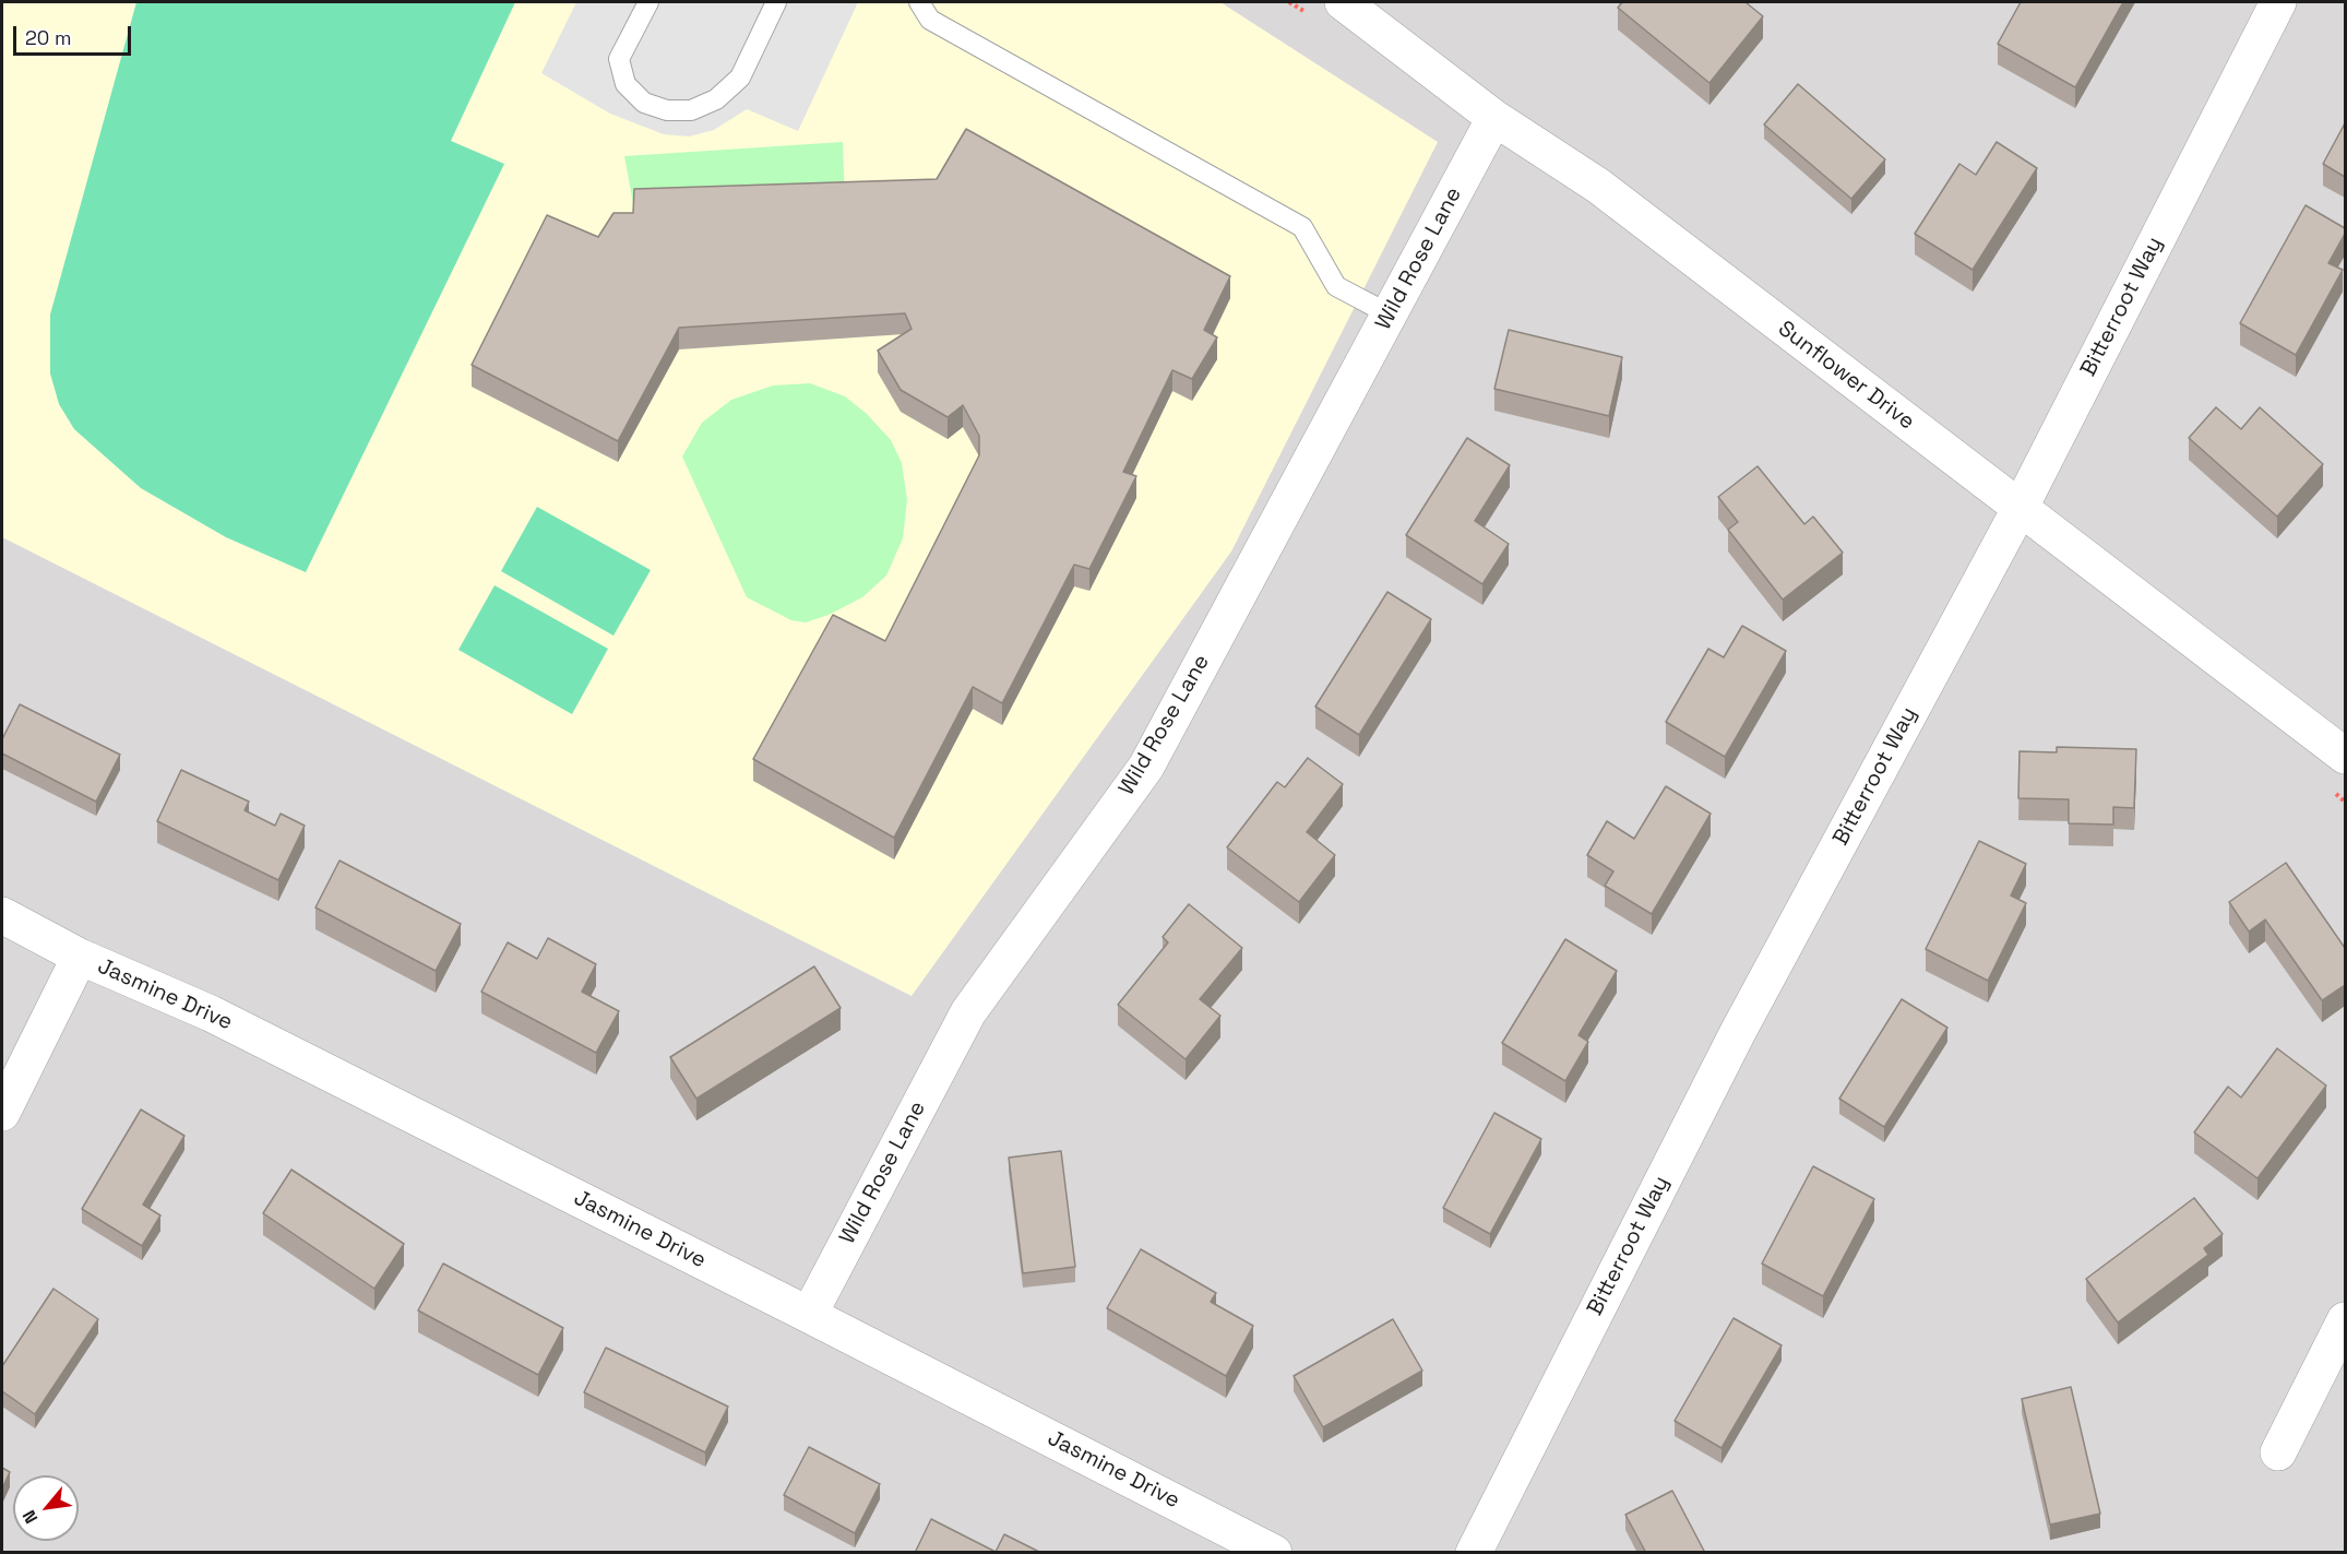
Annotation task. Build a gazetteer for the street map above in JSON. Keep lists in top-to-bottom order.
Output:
{
  "streets": {
    "street": [
      "Wild Rose Lane",
      "Bitterroot Way",
      "Sunflower Drive",
      "Jasmine Drive"
    ]
  },
  "crossings": [
    ["Wild Rose Lane", "Sunflower Drive"],
    ["Wild Rose Lane", "Jasmine Drive"],
    ["Bitterroot Way", "Sunflower Drive"]
  ],
  "scale_bar": "20 m",
  "north": "bottom left"
}
